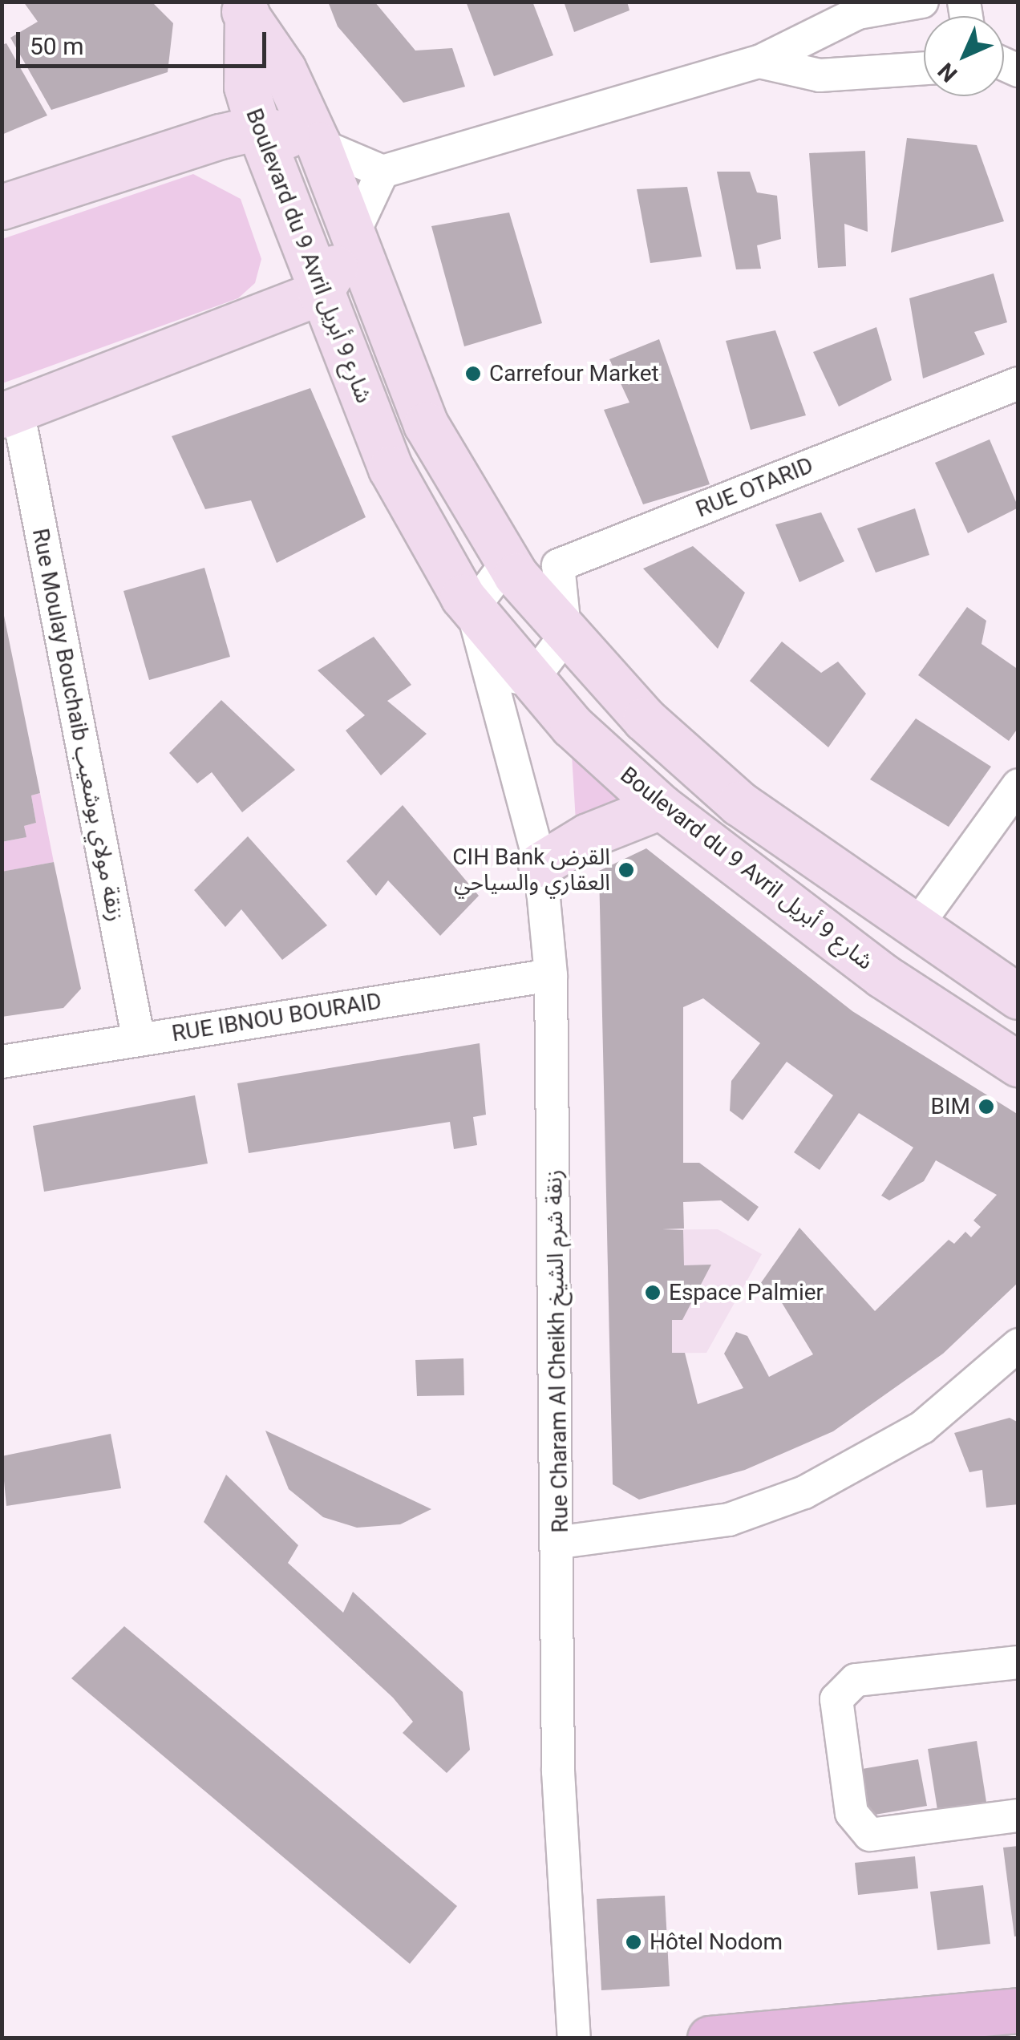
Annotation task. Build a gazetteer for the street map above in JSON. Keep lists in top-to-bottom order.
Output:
{
  "streets": {
    "street": [
      "Boulevard du 9 Avril شارع 9 أبريل",
      "RUE OTARID",
      "Rue Moulay Bouchaib زنقة مولاي بوشعيب",
      "RUE IBNOU BOURAID",
      "Rue Charam Al Cheikh زنقة شرم الشيخ"
    ]
  },
  "crossings": [
    ["Boulevard du 9 Avril شارع 9 أبريل", "RUE OTARID"],
    ["Boulevard du 9 Avril شارع 9 أبريل", "Rue Charam Al Cheikh زنقة شرم الشيخ"],
    ["Rue Moulay Bouchaib زنقة مولاي بوشعيب", "RUE IBNOU BOURAID"],
    ["RUE IBNOU BOURAID", "Rue Charam Al Cheikh زنقة شرم الشيخ"]
  ],
  "places": [
    "Carrefour Market",
    "CIH Bank القرض العقاري والسياحي",
    "BIM",
    "Espace Palmier",
    "Hôtel Nodom"
  ],
  "scale_bar": "50 m",
  "north": "bottom left"
}
